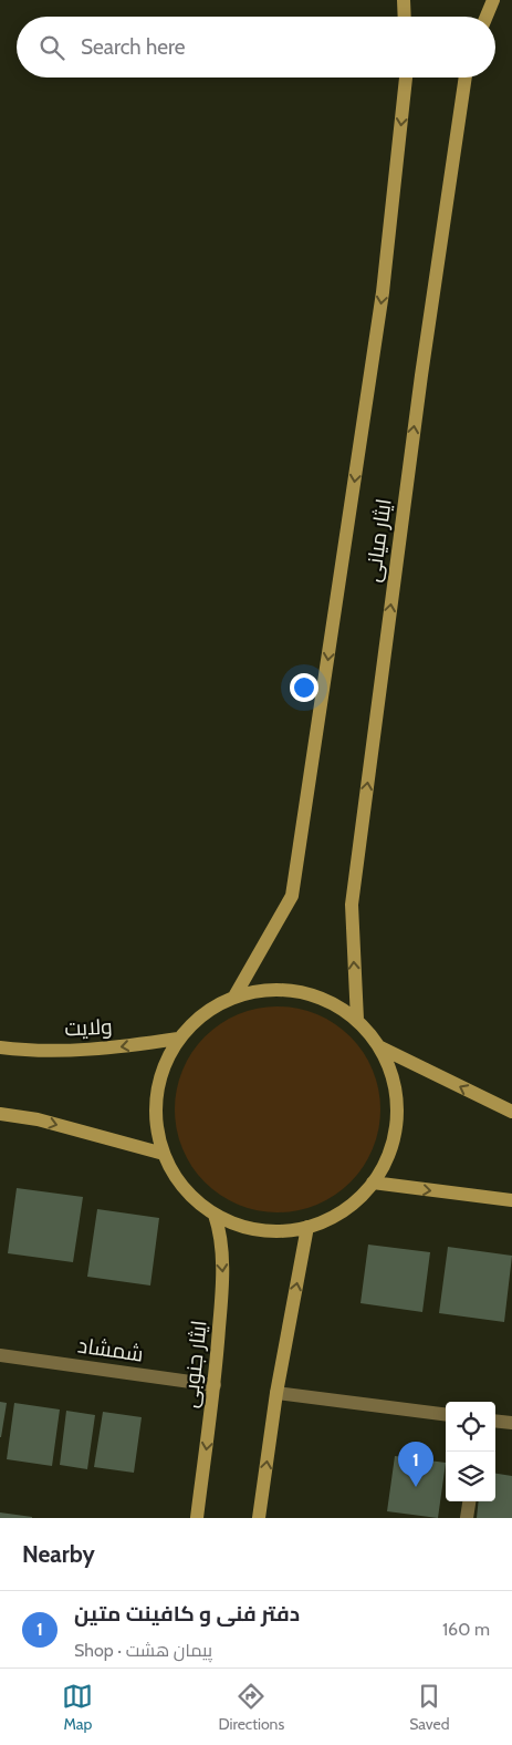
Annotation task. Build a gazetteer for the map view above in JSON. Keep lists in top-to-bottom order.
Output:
{
  "streets": {
    "main road": ["ایثار میانی", "ولایت", "ایثار جنوبی"],
    "street": ["شمشاد"]
  },
  "crossings": [
    ["شمشاد", "ایثار جنوبی"]
  ],
  "page": {
    "search": "Search here",
    "pins": "1",
    "heading": "Nearby",
    "list": [
      {
        "mark": "1",
        "name": "دفتر فنی و کافینت متین",
        "note": "Shop · پیمان هشت",
        "value": "160 m"
      }
    ],
    "nav": ["Map", "Directions", "Saved"]
  }
}
